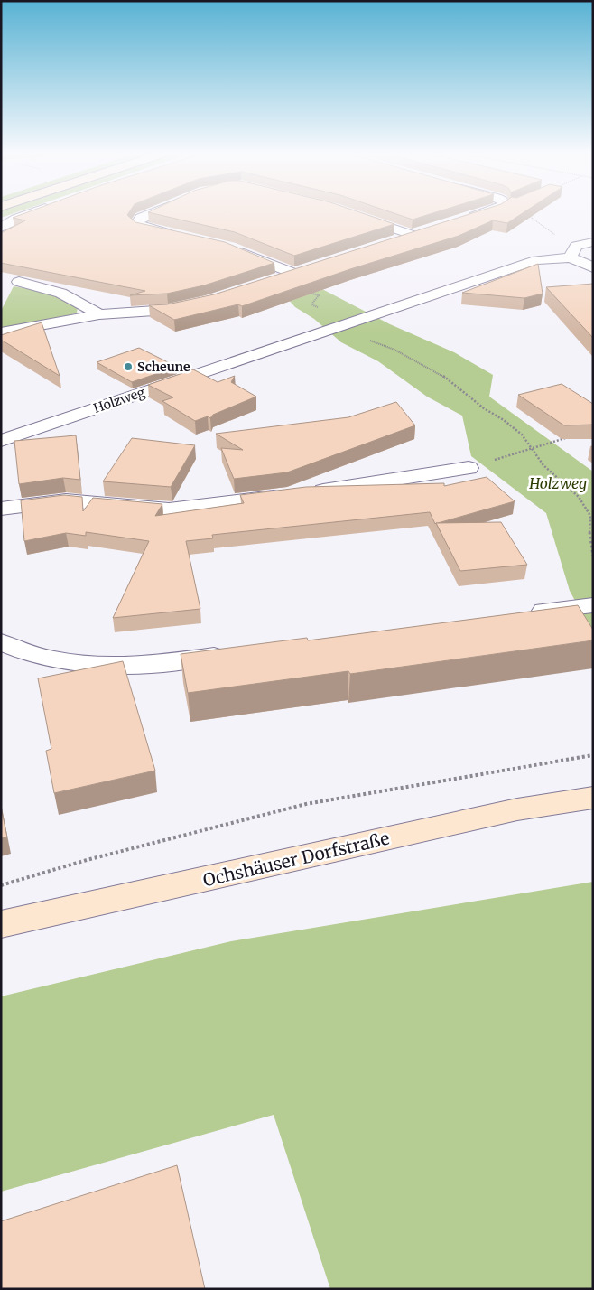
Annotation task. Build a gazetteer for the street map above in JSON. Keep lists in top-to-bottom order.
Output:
{
  "streets": {
    "main road": ["Ochshäuser Dorfstraße"],
    "street": ["Holzweg"]
  },
  "parks": ["Holzweg"],
  "places": ["Scheune"]
}
